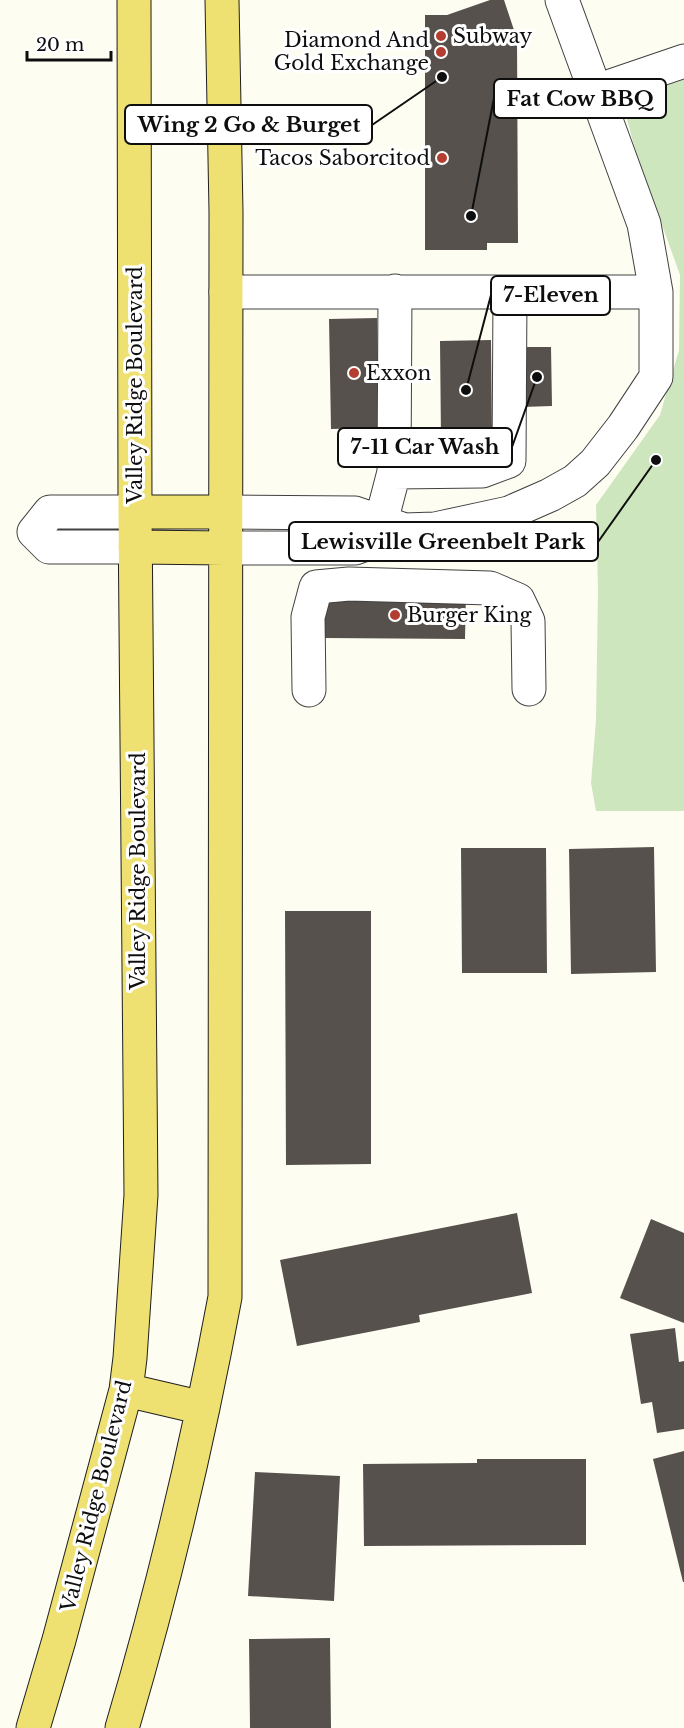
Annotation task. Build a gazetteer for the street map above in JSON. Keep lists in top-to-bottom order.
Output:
{
  "streets": {
    "main road": ["Valley Ridge Boulevard"]
  },
  "places": [
    "Subway",
    "Diamond And Gold Exchange",
    "Wing 2 Go & Burget",
    "Tacos Saborcitod",
    "Fat Cow BBQ",
    "Exxon",
    "7-11 Car Wash",
    "7-Eleven",
    "Lewisville Greenbelt Park",
    "Burger King"
  ],
  "scale_bar": "20 m"
}
